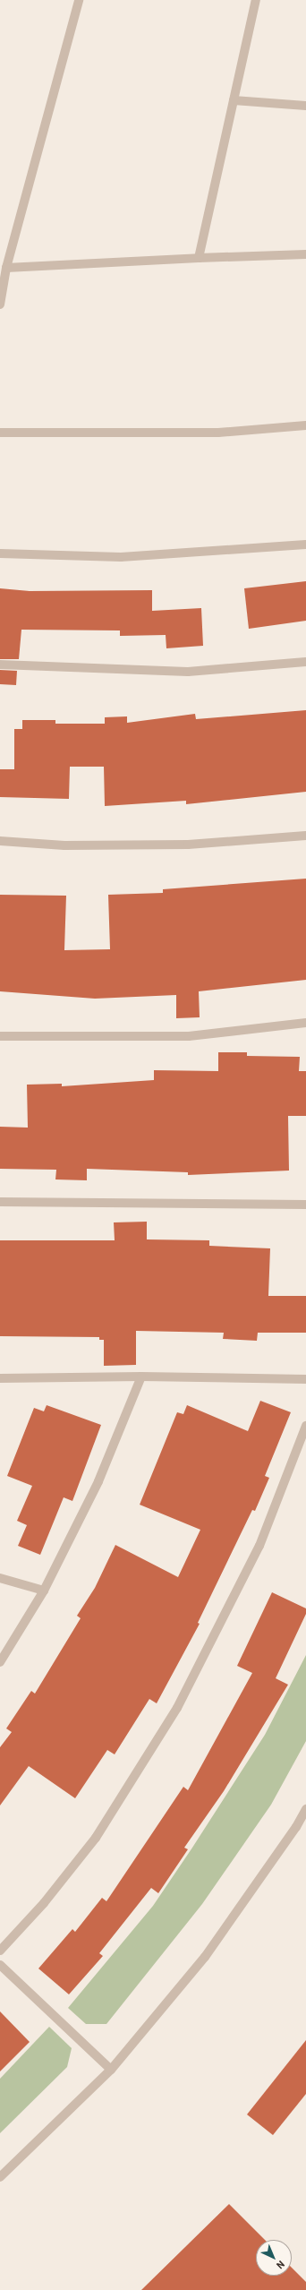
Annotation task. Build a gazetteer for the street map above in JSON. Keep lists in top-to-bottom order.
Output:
{
  "north": "bottom right"
}
